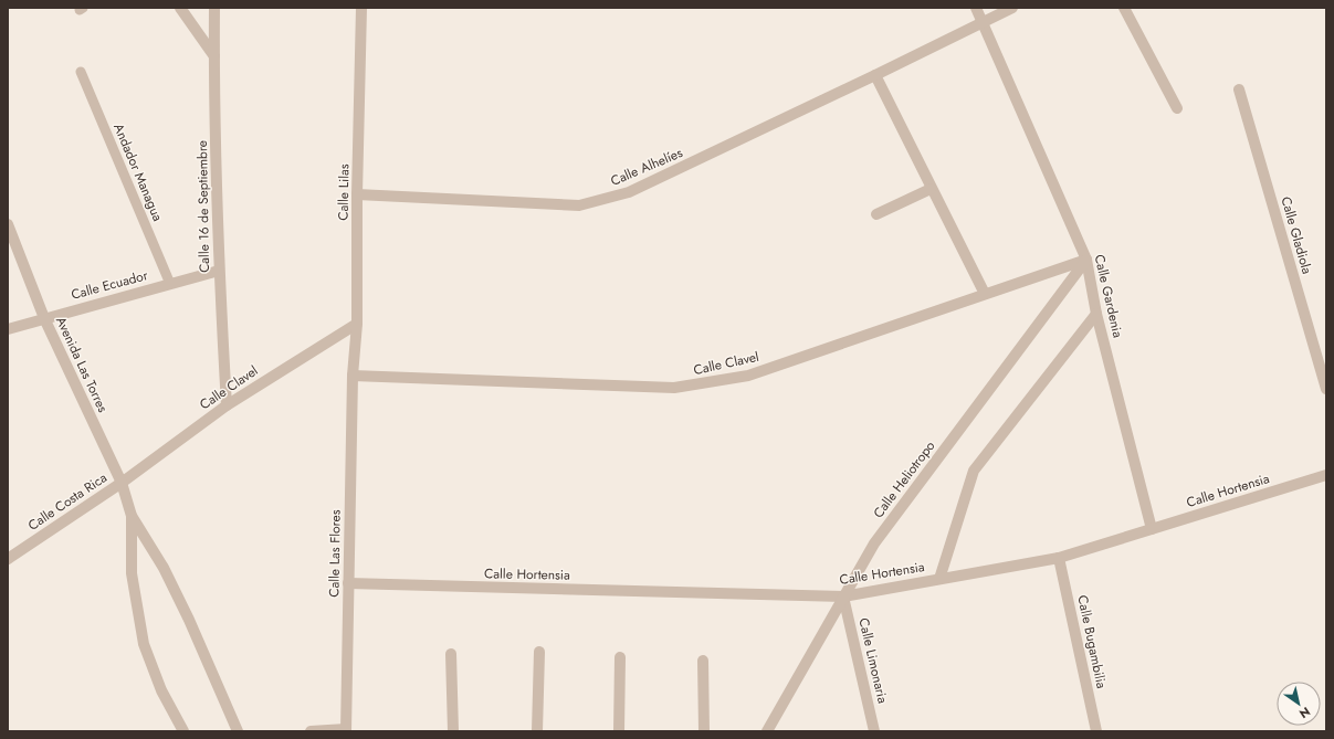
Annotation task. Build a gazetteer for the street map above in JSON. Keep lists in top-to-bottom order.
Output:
{
  "streets": {
    "street": [
      "Calle Alhelíes",
      "Calle Lilas",
      "Calle 16 de Septiembre",
      "Calle Gladiola",
      "Calle Ecuador",
      "Calle Gardenia",
      "Calle Clavel",
      "Avenida Las Torres",
      "Calle Heliotropo",
      "Calle Hortensia",
      "Calle Costa Rica",
      "Calle Las Flores",
      "Calle Bugambilia",
      "Calle Limonaria"
    ],
    "lane": ["Andador Managua"]
  },
  "crossings": [
    ["Calle Alhelíes", "Calle Lilas"],
    ["Calle Alhelíes", "Calle Gardenia"],
    ["Andador Managua", "Calle Ecuador"],
    ["Calle Lilas", "Calle Clavel"],
    ["Calle Lilas", "Calle Las Flores"],
    ["Calle 16 de Septiembre", "Calle Ecuador"],
    ["Calle 16 de Septiembre", "Calle Clavel"],
    ["Calle Ecuador", "Avenida Las Torres"],
    ["Calle Gardenia", "Calle Clavel"],
    ["Calle Gardenia", "Calle Heliotropo"],
    ["Calle Gardenia", "Calle Hortensia"],
    ["Calle Clavel", "Avenida Las Torres"],
    ["Calle Clavel", "Calle Heliotropo"],
    ["Calle Clavel", "Calle Costa Rica"],
    ["Calle Clavel", "Calle Las Flores"],
    ["Avenida Las Torres", "Calle Costa Rica"],
    ["Calle Heliotropo", "Calle Hortensia"],
    ["Calle Heliotropo", "Calle Limonaria"],
    ["Calle Hortensia", "Calle Las Flores"],
    ["Calle Hortensia", "Calle Bugambilia"],
    ["Calle Hortensia", "Calle Limonaria"]
  ],
  "north": "bottom right"
}
